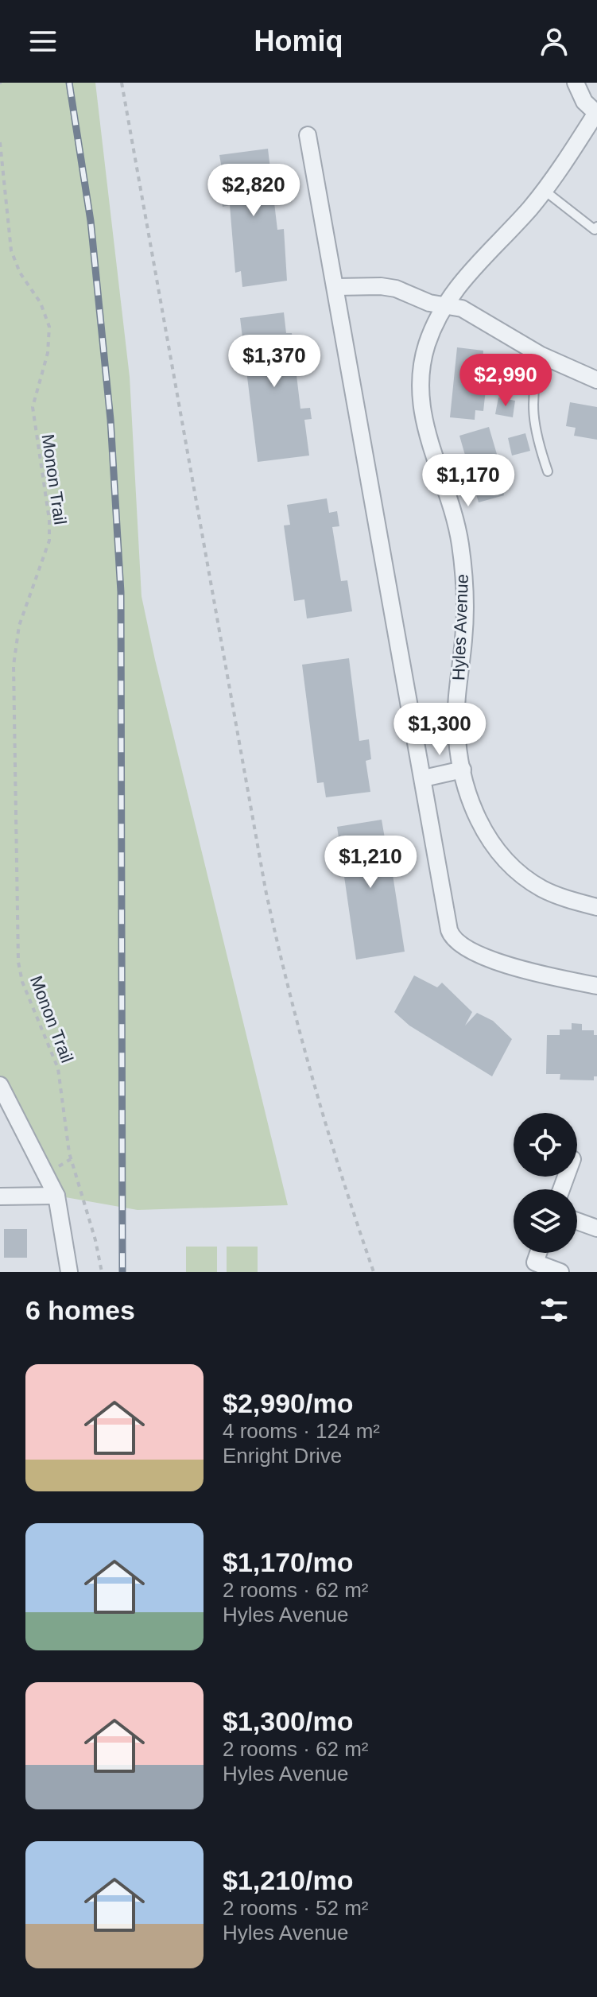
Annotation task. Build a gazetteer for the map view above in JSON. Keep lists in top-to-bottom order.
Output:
{
  "streets": {
    "street": ["Hyles Avenue"],
    "path": ["Monon Trail"]
  },
  "page": {
    "header": "Homiq",
    "price": [
      "$2,820",
      "$1,370",
      "$2,990",
      "$1,170",
      "$1,300",
      "$1,210"
    ],
    "heading": "6 homes",
    "list": [
      {
        "name": "$2,990/mo",
        "note": "4 rooms · 124 m² · Enright Drive"
      },
      {
        "name": "$1,170/mo",
        "note": "2 rooms · 62 m² · Hyles Avenue"
      },
      {
        "name": "$1,300/mo",
        "note": "2 rooms · 62 m² · Hyles Avenue"
      },
      {
        "name": "$1,210/mo",
        "note": "2 rooms · 52 m² · Hyles Avenue"
      }
    ]
  }
}
